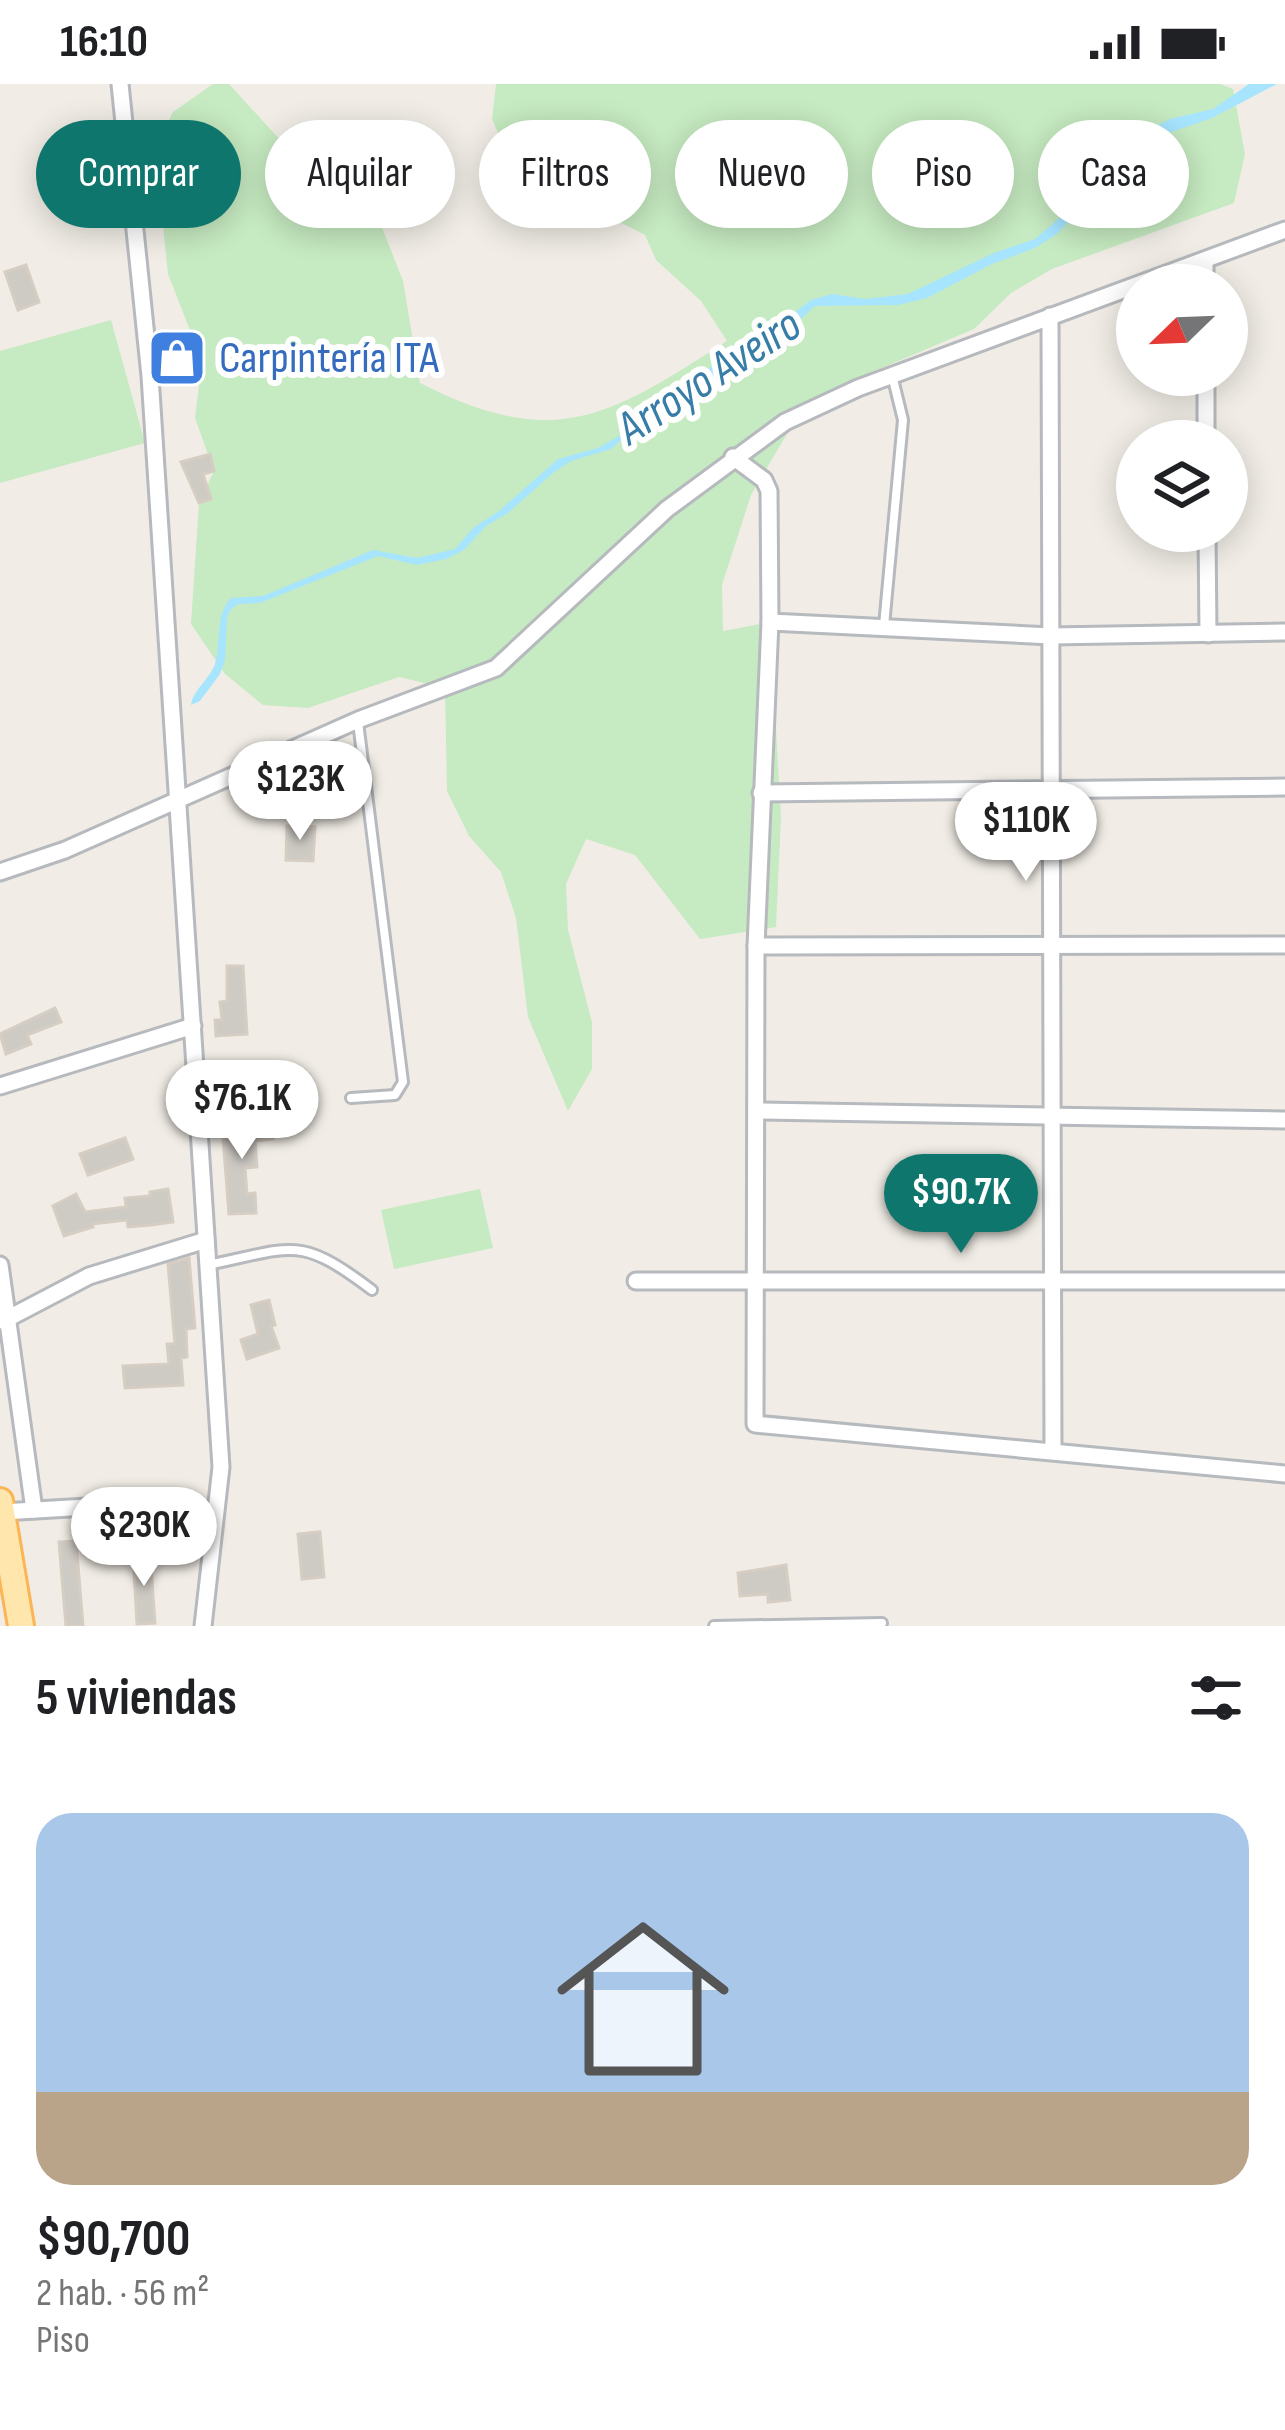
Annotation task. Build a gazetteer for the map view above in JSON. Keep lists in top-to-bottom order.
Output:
{
  "water": ["Arroyo Aveiro"],
  "places": {
    "shop": ["Carpintería ITA"]
  },
  "north": "bottom left",
  "page": {
    "status": "16:10",
    "chip": [
      "Comprar",
      "Alquilar",
      "Filtros",
      "Nuevo",
      "Piso",
      "Casa"
    ],
    "price": [
      "$123K",
      "$110K",
      "$76.1K",
      "$90.7K",
      "$230K"
    ],
    "heading": "5 viviendas",
    "list": [
      {
        "name": "$90,700",
        "note": "2 hab. · 56 m² · Piso"
      }
    ]
  }
}
